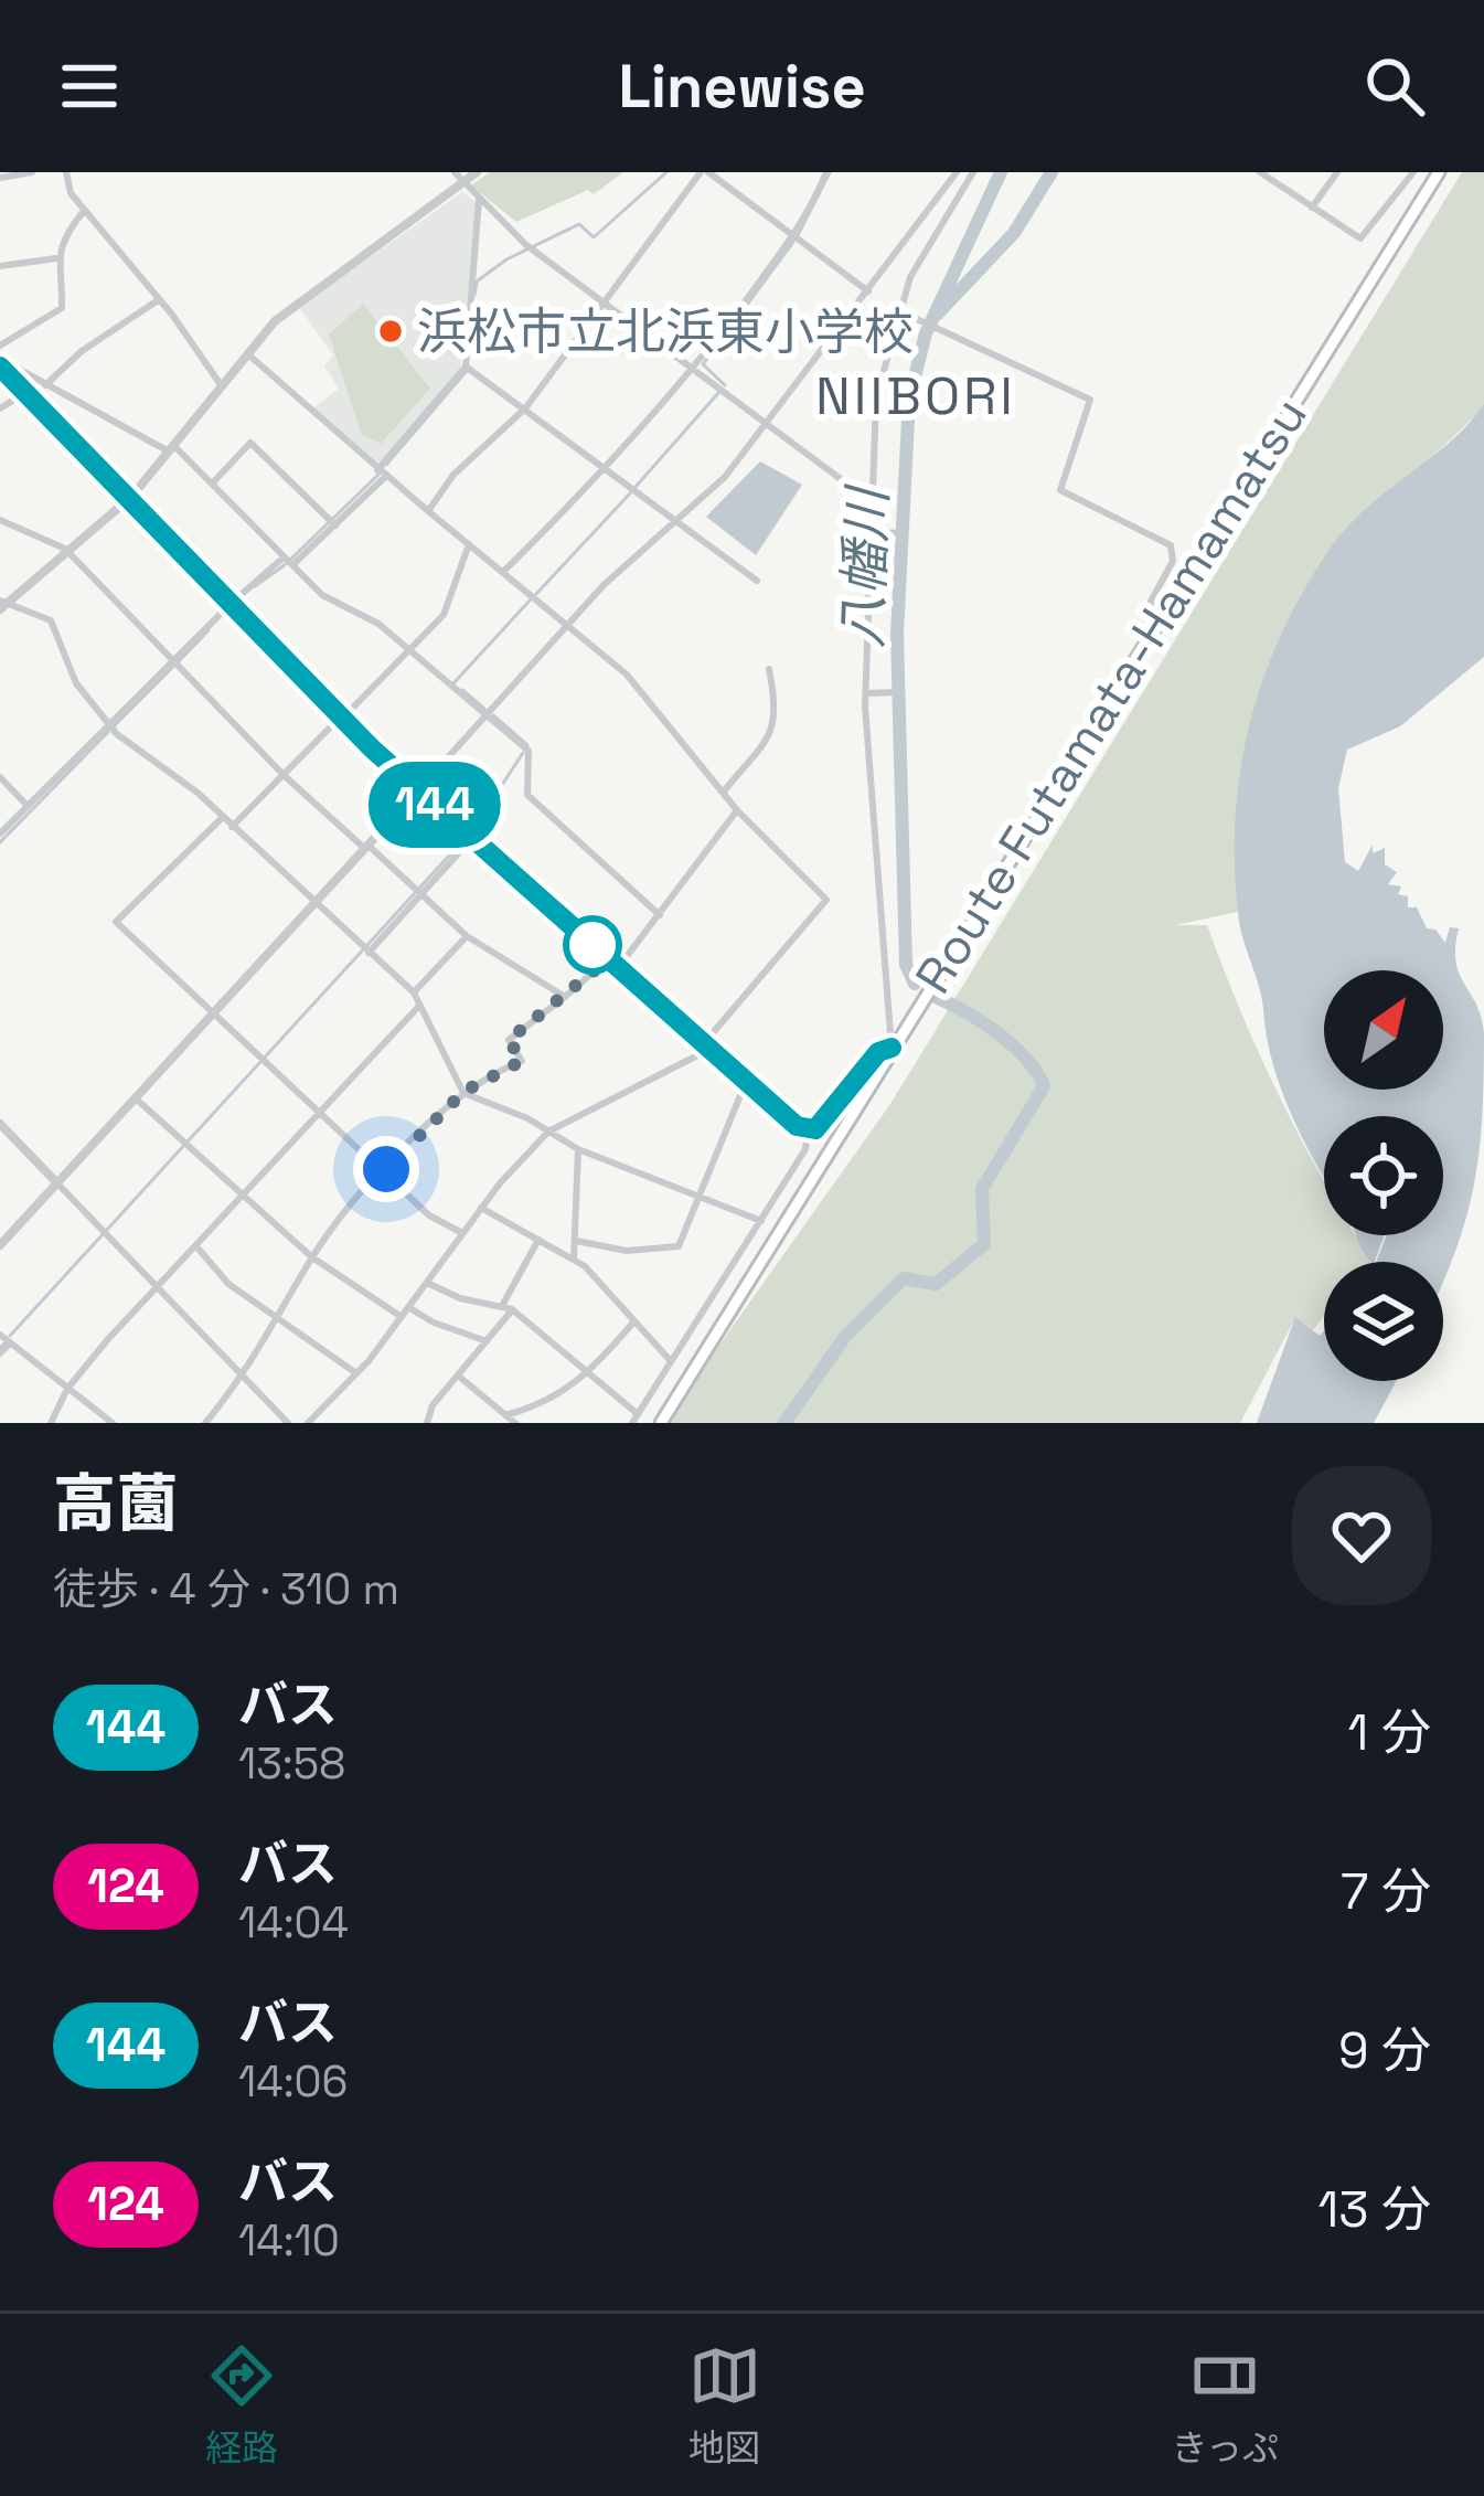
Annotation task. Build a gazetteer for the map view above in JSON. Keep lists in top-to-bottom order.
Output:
{
  "streets": {
    "main road": ["Route Futamata-Hamamatsu"]
  },
  "districts": ["NIIBORI"],
  "water": ["八幡川"],
  "places": ["浜松市立北浜東小学校"],
  "lines": ["bus line 144"],
  "north": "top right",
  "page": {
    "header": "Linewise",
    "on_map": "144",
    "heading": ["高薗", "徒歩 · 4 分 · 310 m"],
    "list": [
      {
        "mark": "144",
        "name": "バス",
        "note": "13:58",
        "value": "1 分"
      },
      {
        "mark": "124",
        "name": "バス",
        "note": "14:04",
        "value": "7 分"
      },
      {
        "mark": "144",
        "name": "バス",
        "note": "14:06",
        "value": "9 分"
      },
      {
        "mark": "124",
        "name": "バス",
        "note": "14:10",
        "value": "13 分"
      }
    ],
    "tabs": ["経路", "地図", "きっぷ"]
  }
}
